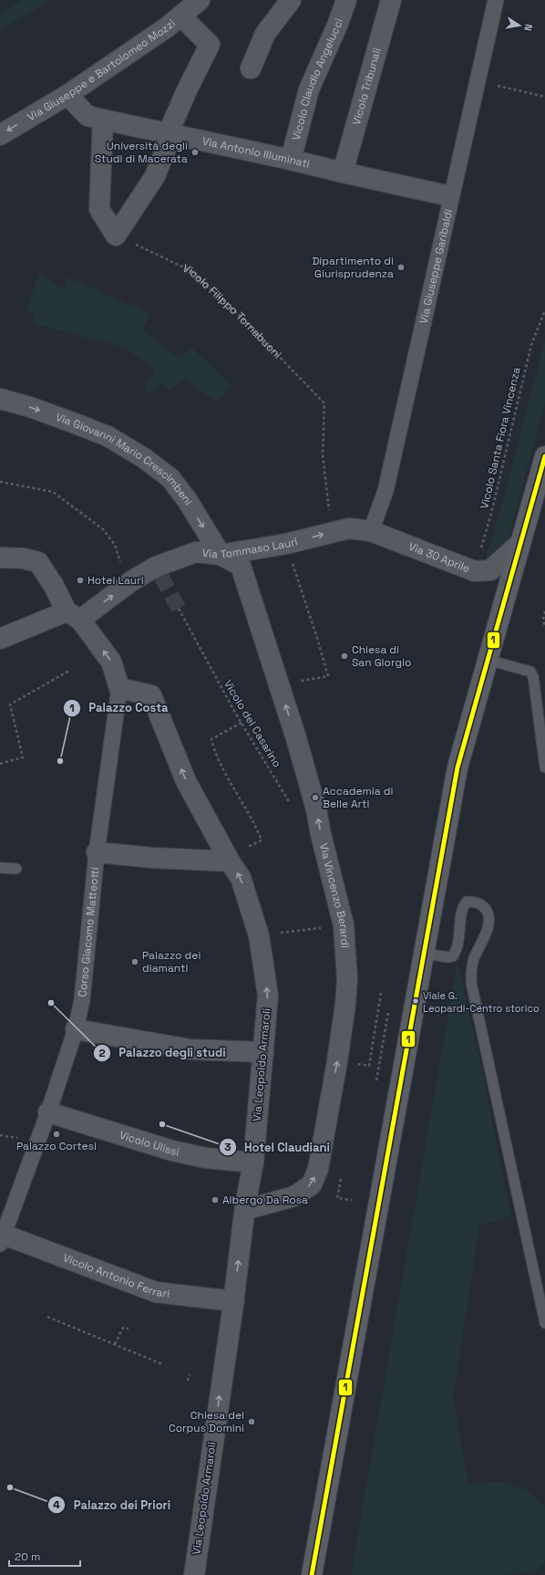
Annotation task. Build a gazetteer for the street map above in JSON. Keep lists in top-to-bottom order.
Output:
{
  "streets": {
    "street": [
      "Via Giuseppe e Bartolomeo Mozzi",
      "Vicolo Claudio Angelucci",
      "Vicolo Tribunali",
      "Via Antonio Illuminati",
      "Via Giuseppe Garibaldi",
      "Via Giovanni Mario Crescimbeni",
      "Via Tommaso Lauri",
      "Via 30 Aprile",
      "Via Vincenzo Berardi",
      "Corso Giacomo Matteotti",
      "Via Leopoldo Armaroli",
      "Vicolo Ulissi",
      "Vicolo Antonio Ferrari"
    ],
    "path": ["Vicolo Filippo Tornabuoni", "Vicolo Santa Fiora Vincenza", "Vicolo del Casarino"]
  },
  "crossings": [
    ["Via Giuseppe e Bartolomeo Mozzi", "Via Antonio Illuminati"],
    ["Vicolo Claudio Angelucci", "Via Antonio Illuminati"],
    ["Vicolo Tribunali", "Via Antonio Illuminati"],
    ["Via Antonio Illuminati", "Via Giuseppe Garibaldi"],
    ["Via Giuseppe Garibaldi", "Via Tommaso Lauri"],
    ["Via Giuseppe Garibaldi", "Via 30 Aprile"],
    ["Vicolo Filippo Tornabuoni", "Via Tommaso Lauri"],
    ["Vicolo Santa Fiora Vincenza", "Via 30 Aprile"],
    ["Via Giovanni Mario Crescimbeni", "Via Tommaso Lauri"],
    ["Via Giovanni Mario Crescimbeni", "Via Vincenzo Berardi"],
    ["Via Tommaso Lauri", "Via 30 Aprile"],
    ["Via Tommaso Lauri", "Via Vincenzo Berardi"],
    ["Via Tommaso Lauri", "Corso Giacomo Matteotti"],
    ["Via Vincenzo Berardi", "Via Leopoldo Armaroli"],
    ["Corso Giacomo Matteotti", "Via Leopoldo Armaroli"],
    ["Corso Giacomo Matteotti", "Vicolo Ulissi"],
    ["Corso Giacomo Matteotti", "Vicolo Antonio Ferrari"],
    ["Via Leopoldo Armaroli", "Vicolo Ulissi"],
    ["Via Leopoldo Armaroli", "Vicolo Antonio Ferrari"]
  ],
  "one_way": ["Via Giovanni Mario Crescimbeni", "Via Vincenzo Berardi", "Via Leopoldo Armaroli"],
  "places": [
    "Università degli Studi di Macerata",
    "Dipartimento di Giurisprudenza",
    "Hotel Lauri",
    "Chiesa di San Giorgio",
    "Palazzo Costa",
    "Accademia di Belle Arti",
    "Palazzo dei diamanti",
    "Viale G. Leopardi-Centro storico",
    "Palazzo degli studi",
    "Hotel Claudiani",
    "Palazzo Cortesi",
    "Albergo Da Rosa",
    "Chiesa del Corpus Domini",
    "Palazzo dei Priori"
  ],
  "lines": ["transit line 1"],
  "scale_bar": "20 m",
  "north": "right"
}
